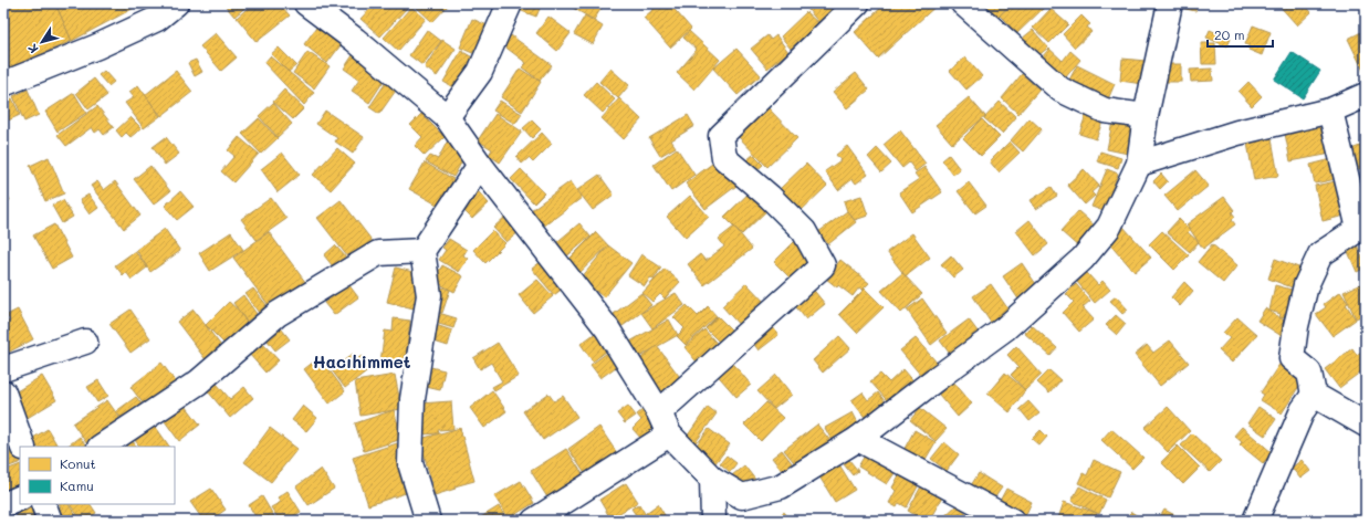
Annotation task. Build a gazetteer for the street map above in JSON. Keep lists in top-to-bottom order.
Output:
{
  "districts": ["Hacıhimmet"],
  "legend": ["Konut", "Kamu"],
  "scale_bar": "20 m",
  "north": "bottom left"
}
